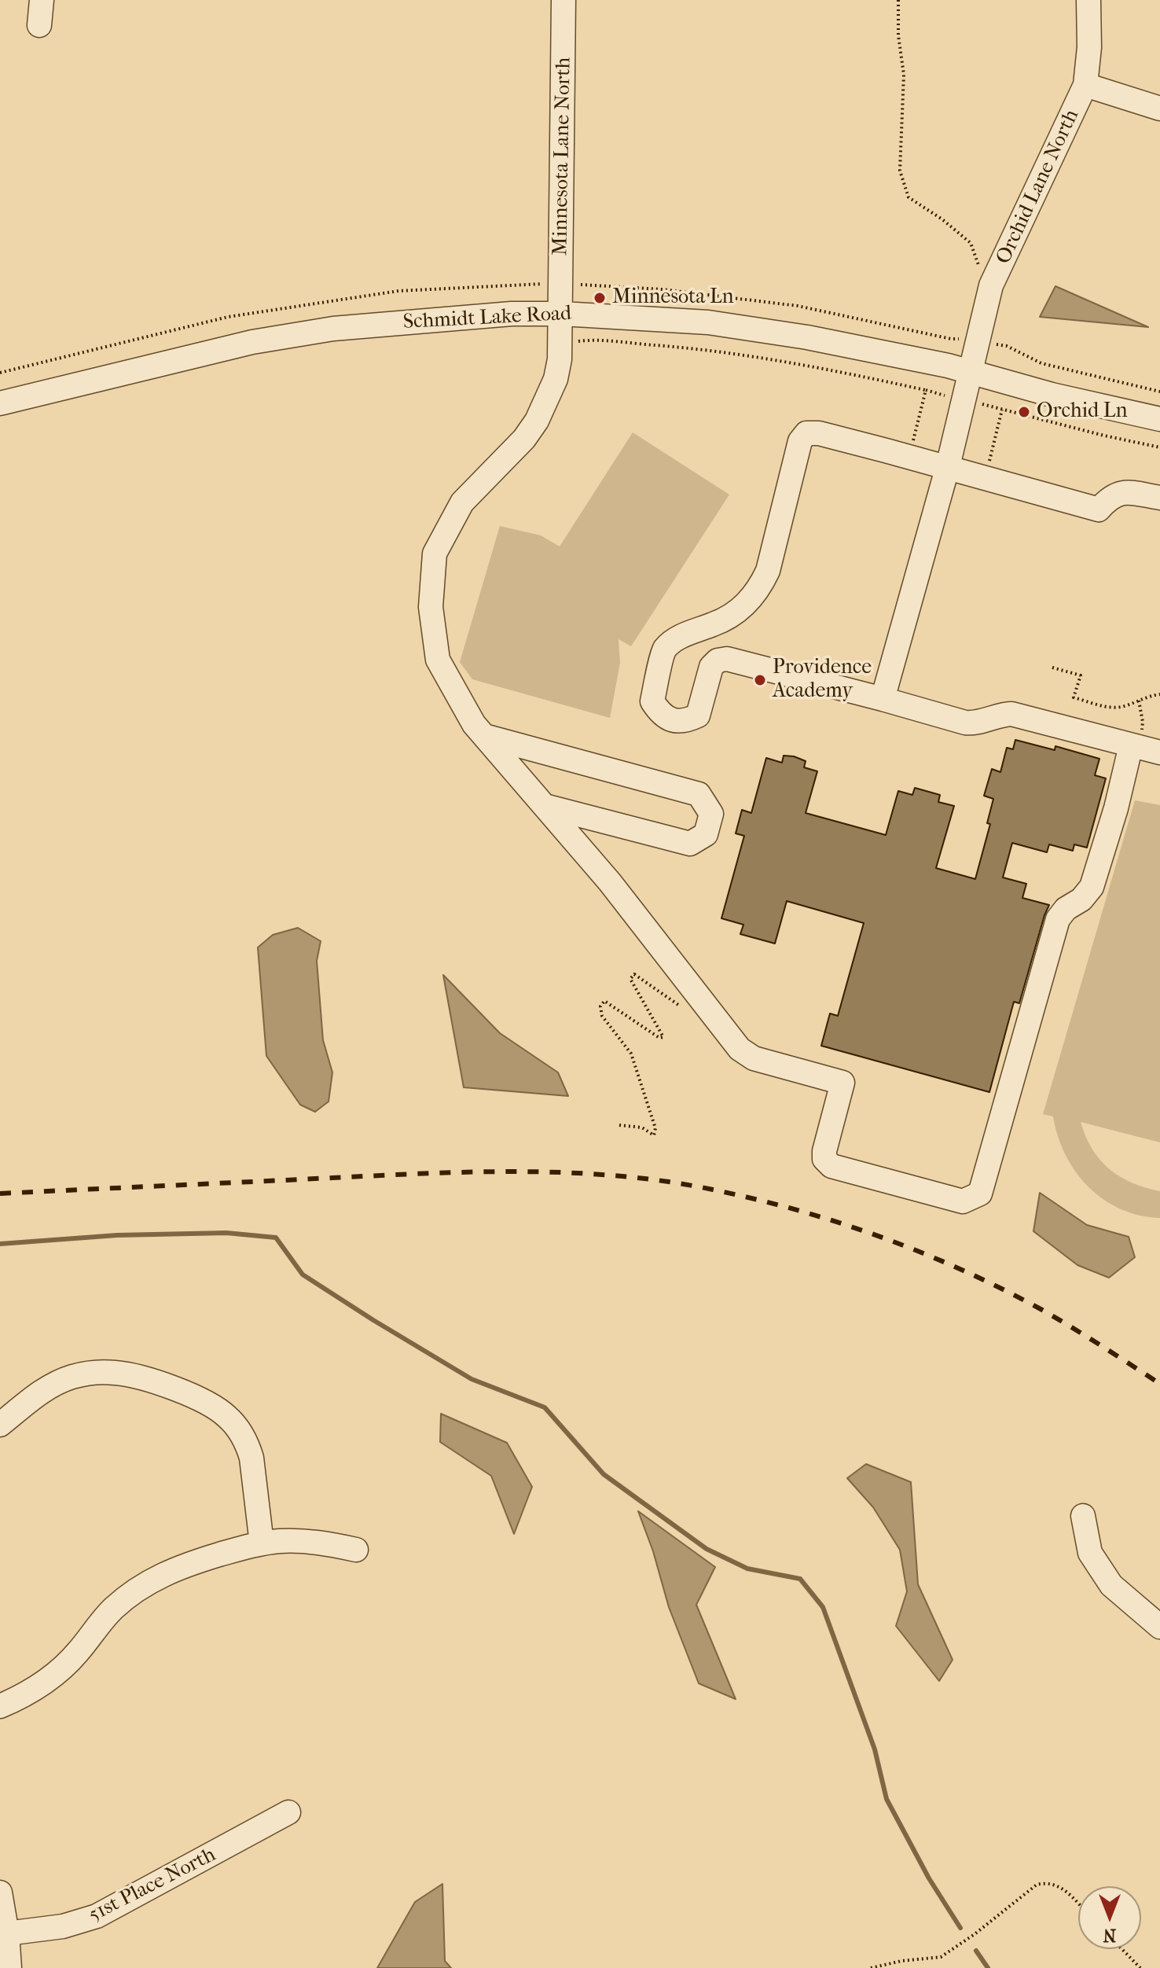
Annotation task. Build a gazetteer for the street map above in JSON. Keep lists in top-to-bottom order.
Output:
{
  "streets": {
    "street": [
      "Minnesota Lane North",
      "Orchid Lane North",
      "Schmidt Lake Road",
      "51st Place North"
    ]
  },
  "crossings": [
    ["Minnesota Lane North", "Schmidt Lake Road"],
    ["Orchid Lane North", "Schmidt Lake Road"]
  ],
  "places": ["Minnesota Ln", "Orchid Ln", "Providence Academy"],
  "north": "bottom"
}
